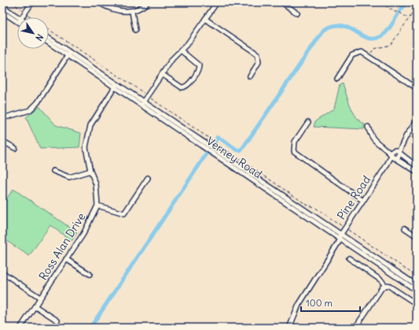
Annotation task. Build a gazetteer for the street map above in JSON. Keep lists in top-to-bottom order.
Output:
{
  "streets": {
    "street": ["Verney Road", "Pine Road", "Ross Alan Drive"]
  },
  "crossings": [
    ["Verney Road", "Pine Road"],
    ["Verney Road", "Ross Alan Drive"]
  ],
  "scale_bar": "100 m",
  "north": "bottom right"
}
